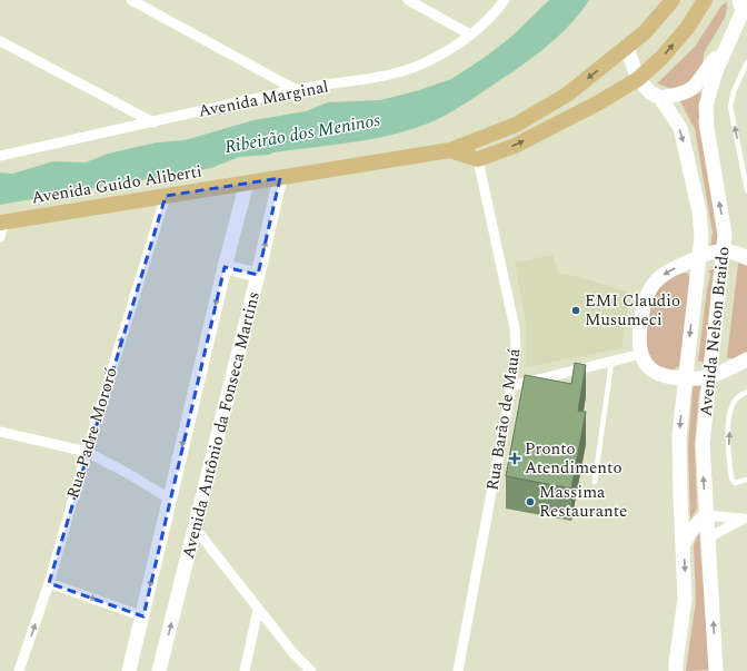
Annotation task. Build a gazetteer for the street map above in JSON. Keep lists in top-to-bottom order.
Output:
{
  "streets": {
    "main road": ["Avenida Guido Aliberti", "Avenida Nelson Braido", "Avenida Antônio da Fonseca Martins"],
    "street": ["Avenida Marginal", "Rua Barão de Mauá", "Rua Padre Mororó"]
  },
  "crossings": [
    ["Avenida Guido Aliberti", "Avenida Nelson Braido"],
    ["Avenida Guido Aliberti", "Rua Barão de Mauá"],
    ["Avenida Guido Aliberti", "Avenida Antônio da Fonseca Martins"],
    ["Avenida Guido Aliberti", "Rua Padre Mororó"]
  ],
  "one_way": ["Rua Padre Mororó"],
  "water": ["Ribeirão dos Meninos"],
  "places": {
    "other": ["EMI Claudio Musumeci", "Massima Restaurante"],
    "health": ["Pronto Atendimento"]
  }
}
